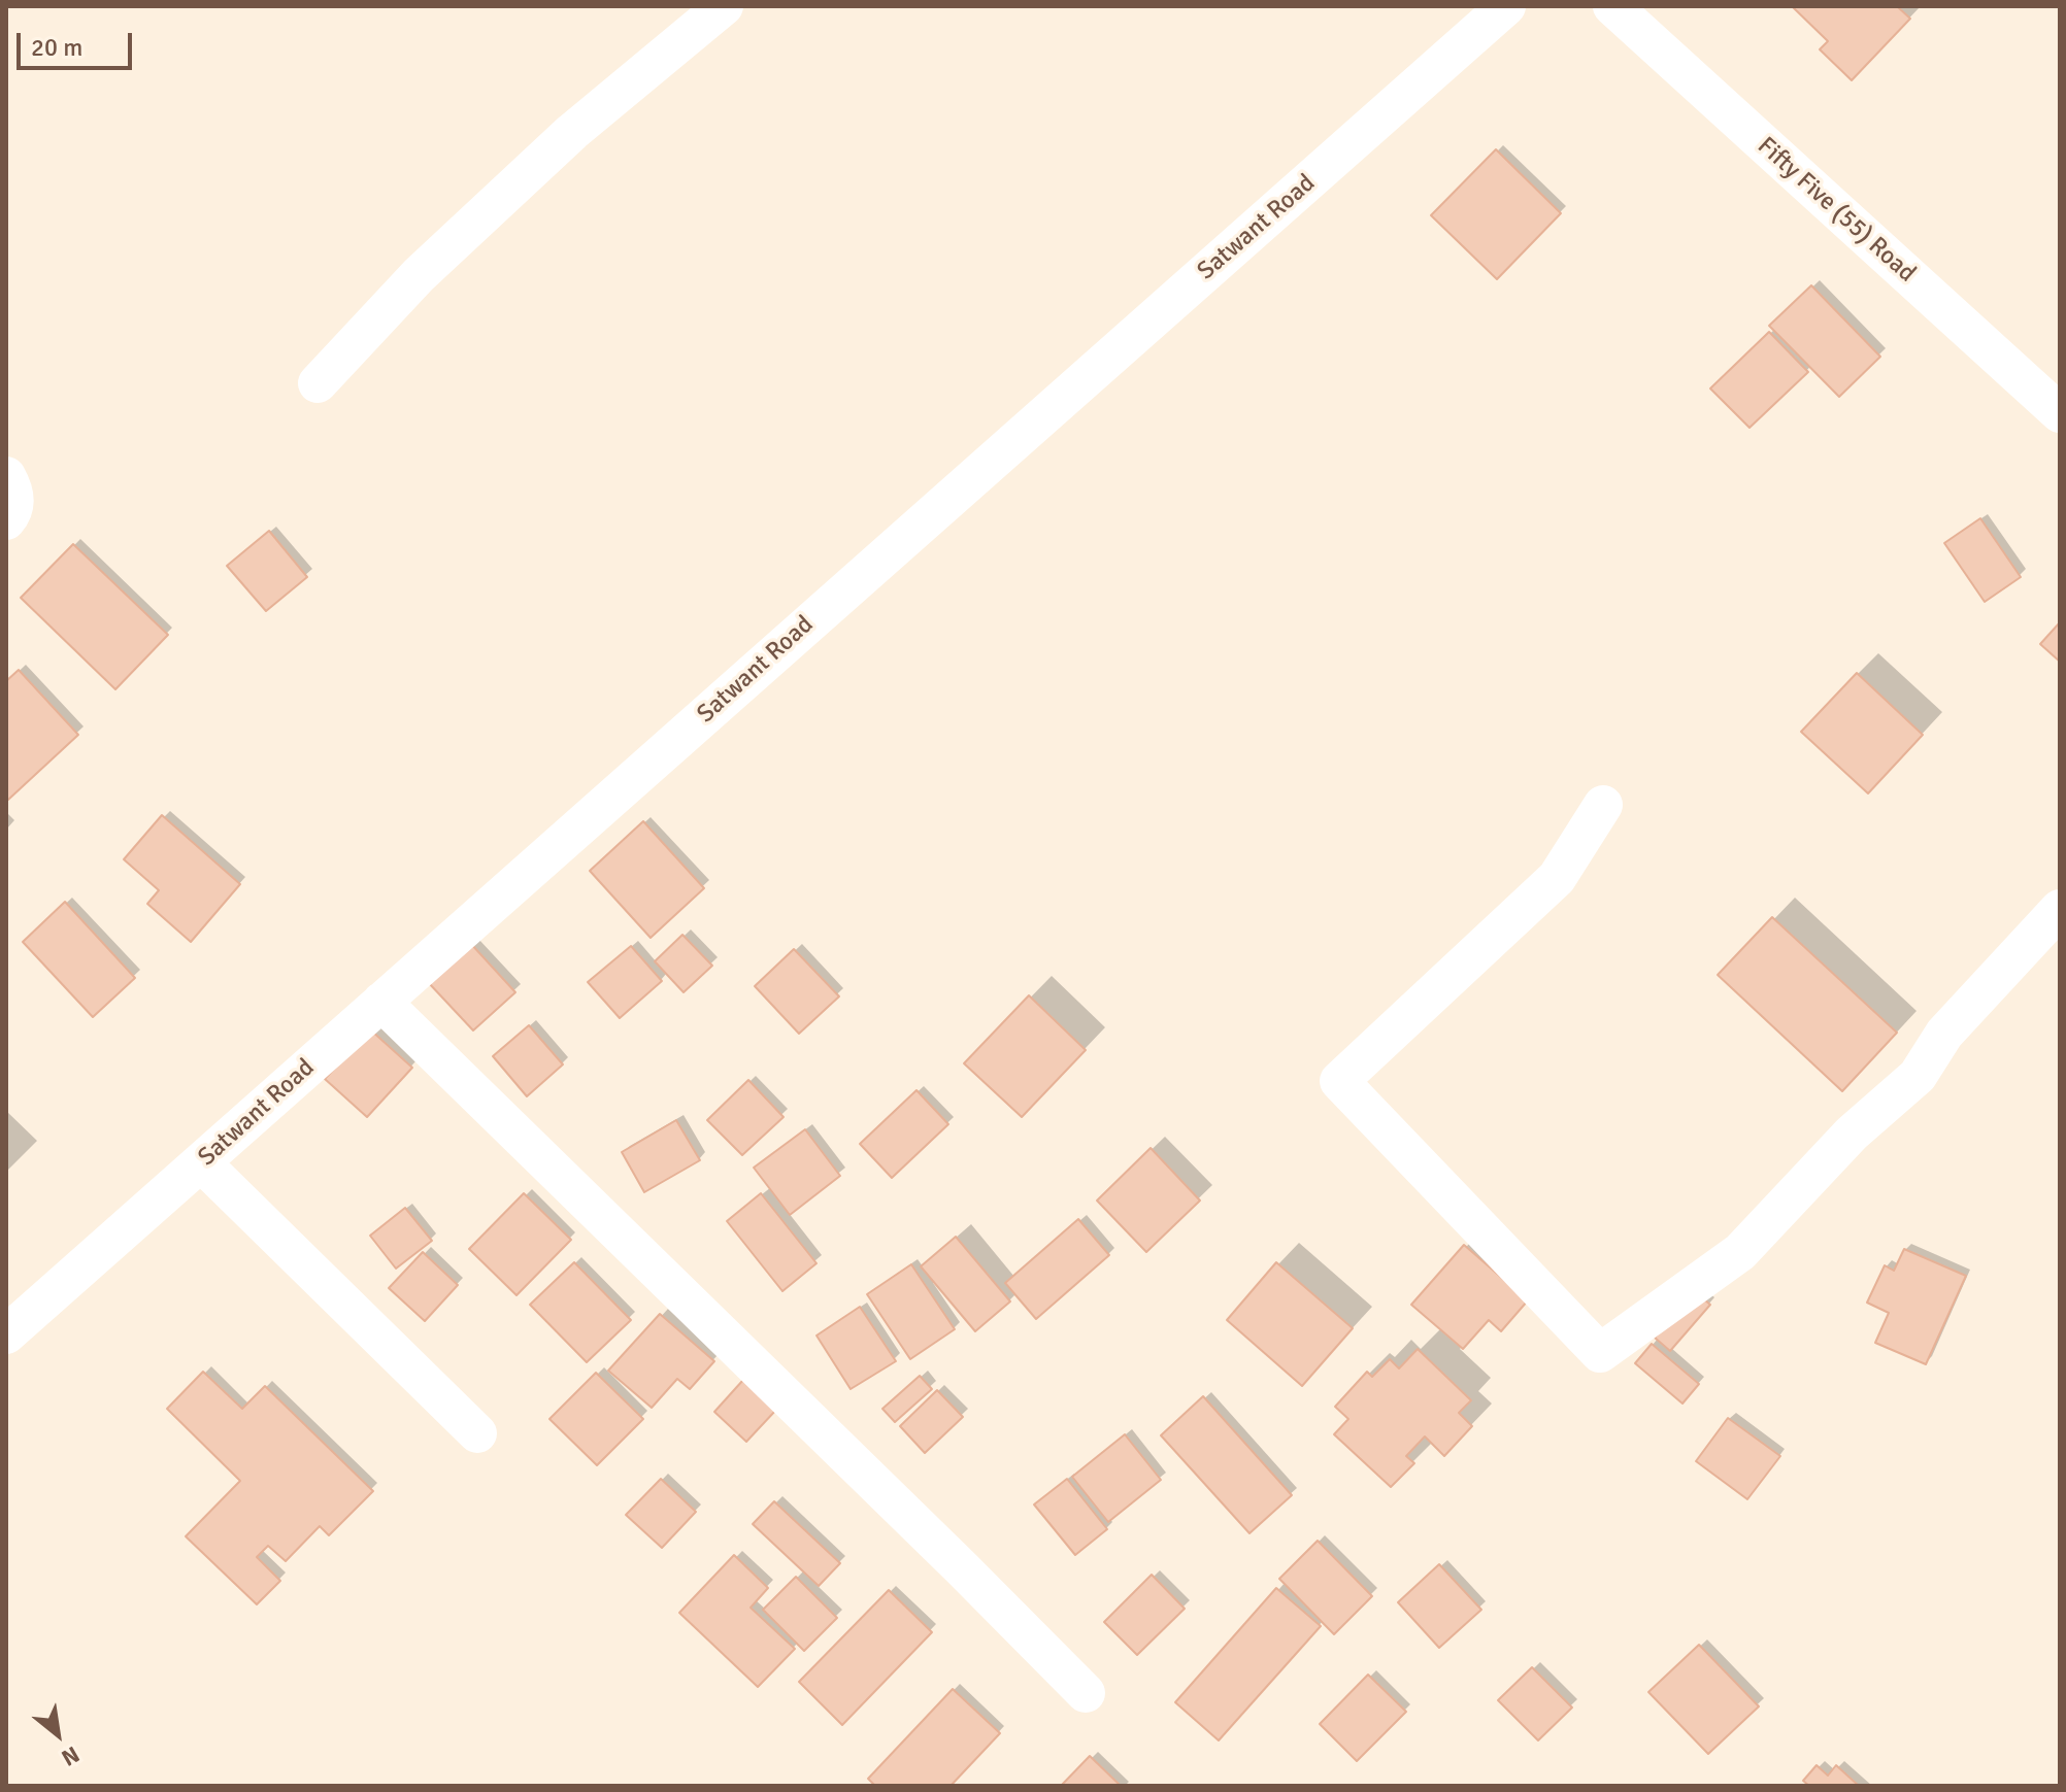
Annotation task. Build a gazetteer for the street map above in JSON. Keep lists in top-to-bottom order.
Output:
{
  "streets": {
    "street": ["Fifty Five (55) Road", "Satwant Road"]
  },
  "scale_bar": "20 m",
  "north": "bottom right"
}
